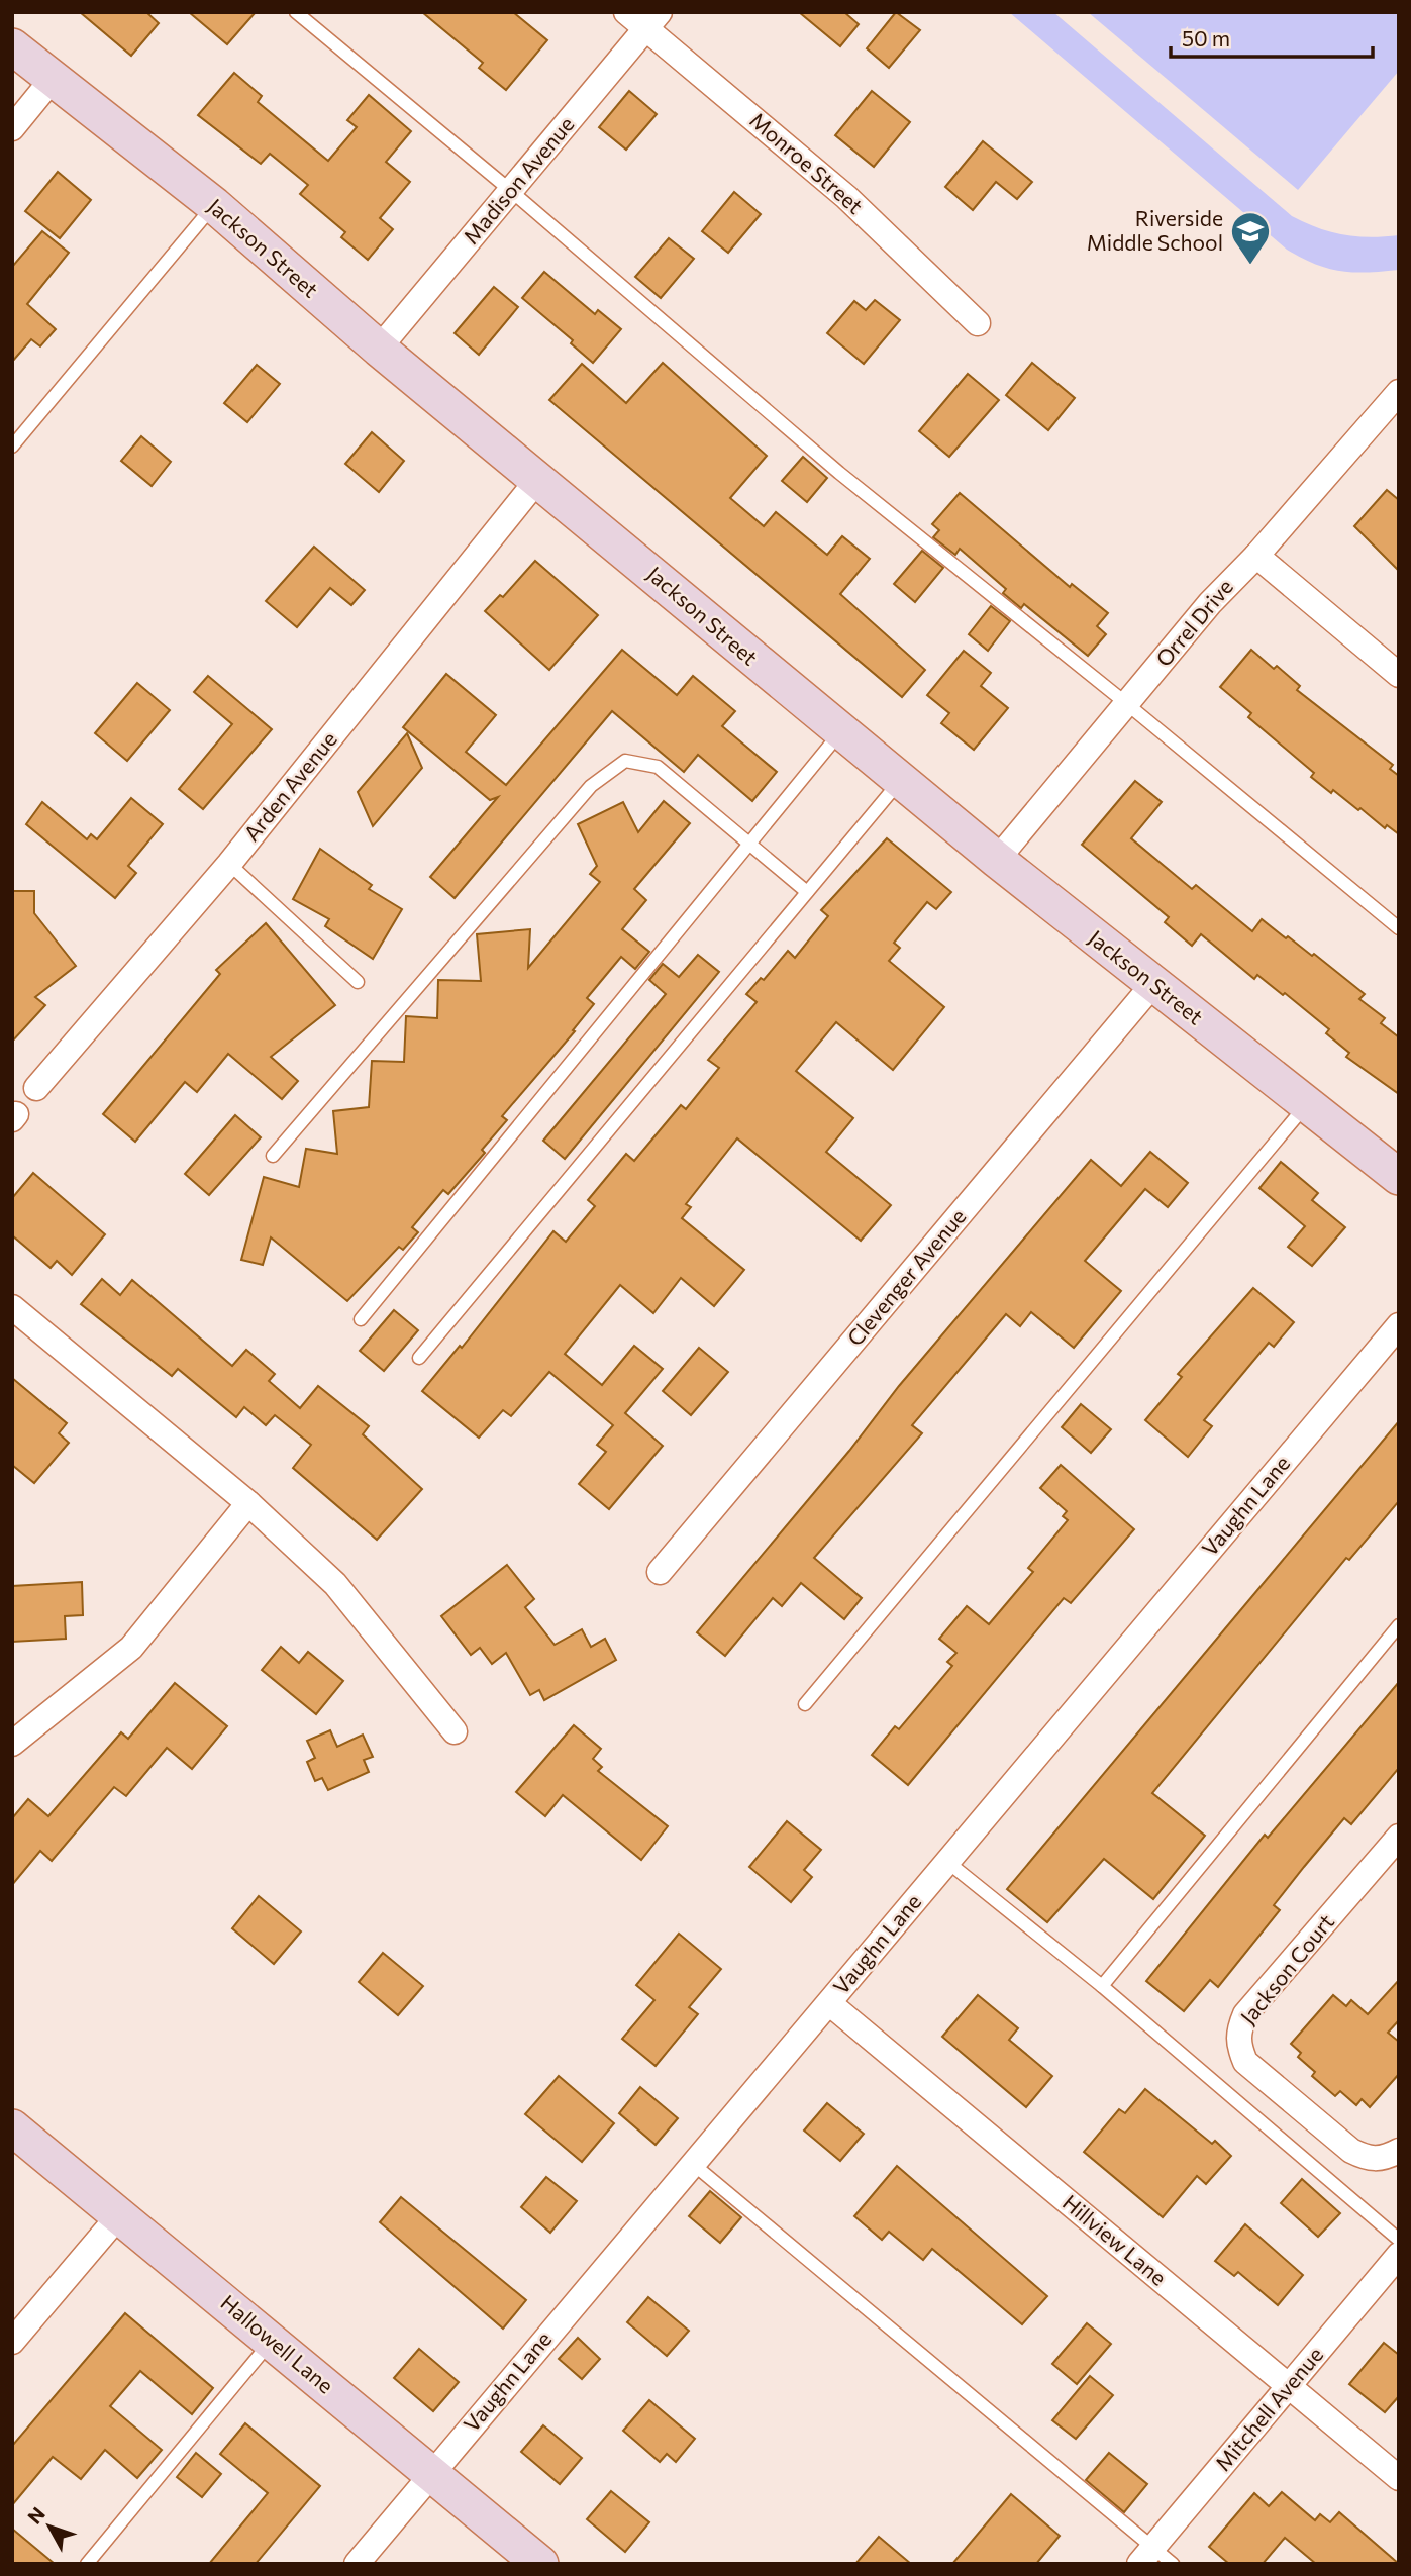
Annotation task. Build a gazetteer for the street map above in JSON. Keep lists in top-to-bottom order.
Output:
{
  "streets": {
    "street": [
      "Monroe Street",
      "Madison Avenue",
      "Jackson Street",
      "Orrel Drive",
      "Arden Avenue",
      "Clevenger Avenue",
      "Vaughn Lane",
      "Jackson Court",
      "Hillview Lane",
      "Hallowell Lane",
      "Mitchell Avenue"
    ]
  },
  "crossings": [
    ["Monroe Street", "Madison Avenue"],
    ["Madison Avenue", "Jackson Street"],
    ["Jackson Street", "Orrel Drive"],
    ["Jackson Street", "Arden Avenue"],
    ["Jackson Street", "Clevenger Avenue"],
    ["Vaughn Lane", "Hillview Lane"],
    ["Vaughn Lane", "Hallowell Lane"],
    ["Hillview Lane", "Mitchell Avenue"]
  ],
  "places": {
    "school or university": ["Riverside Middle School"]
  },
  "scale_bar": "50 m",
  "north": "top left"
}
